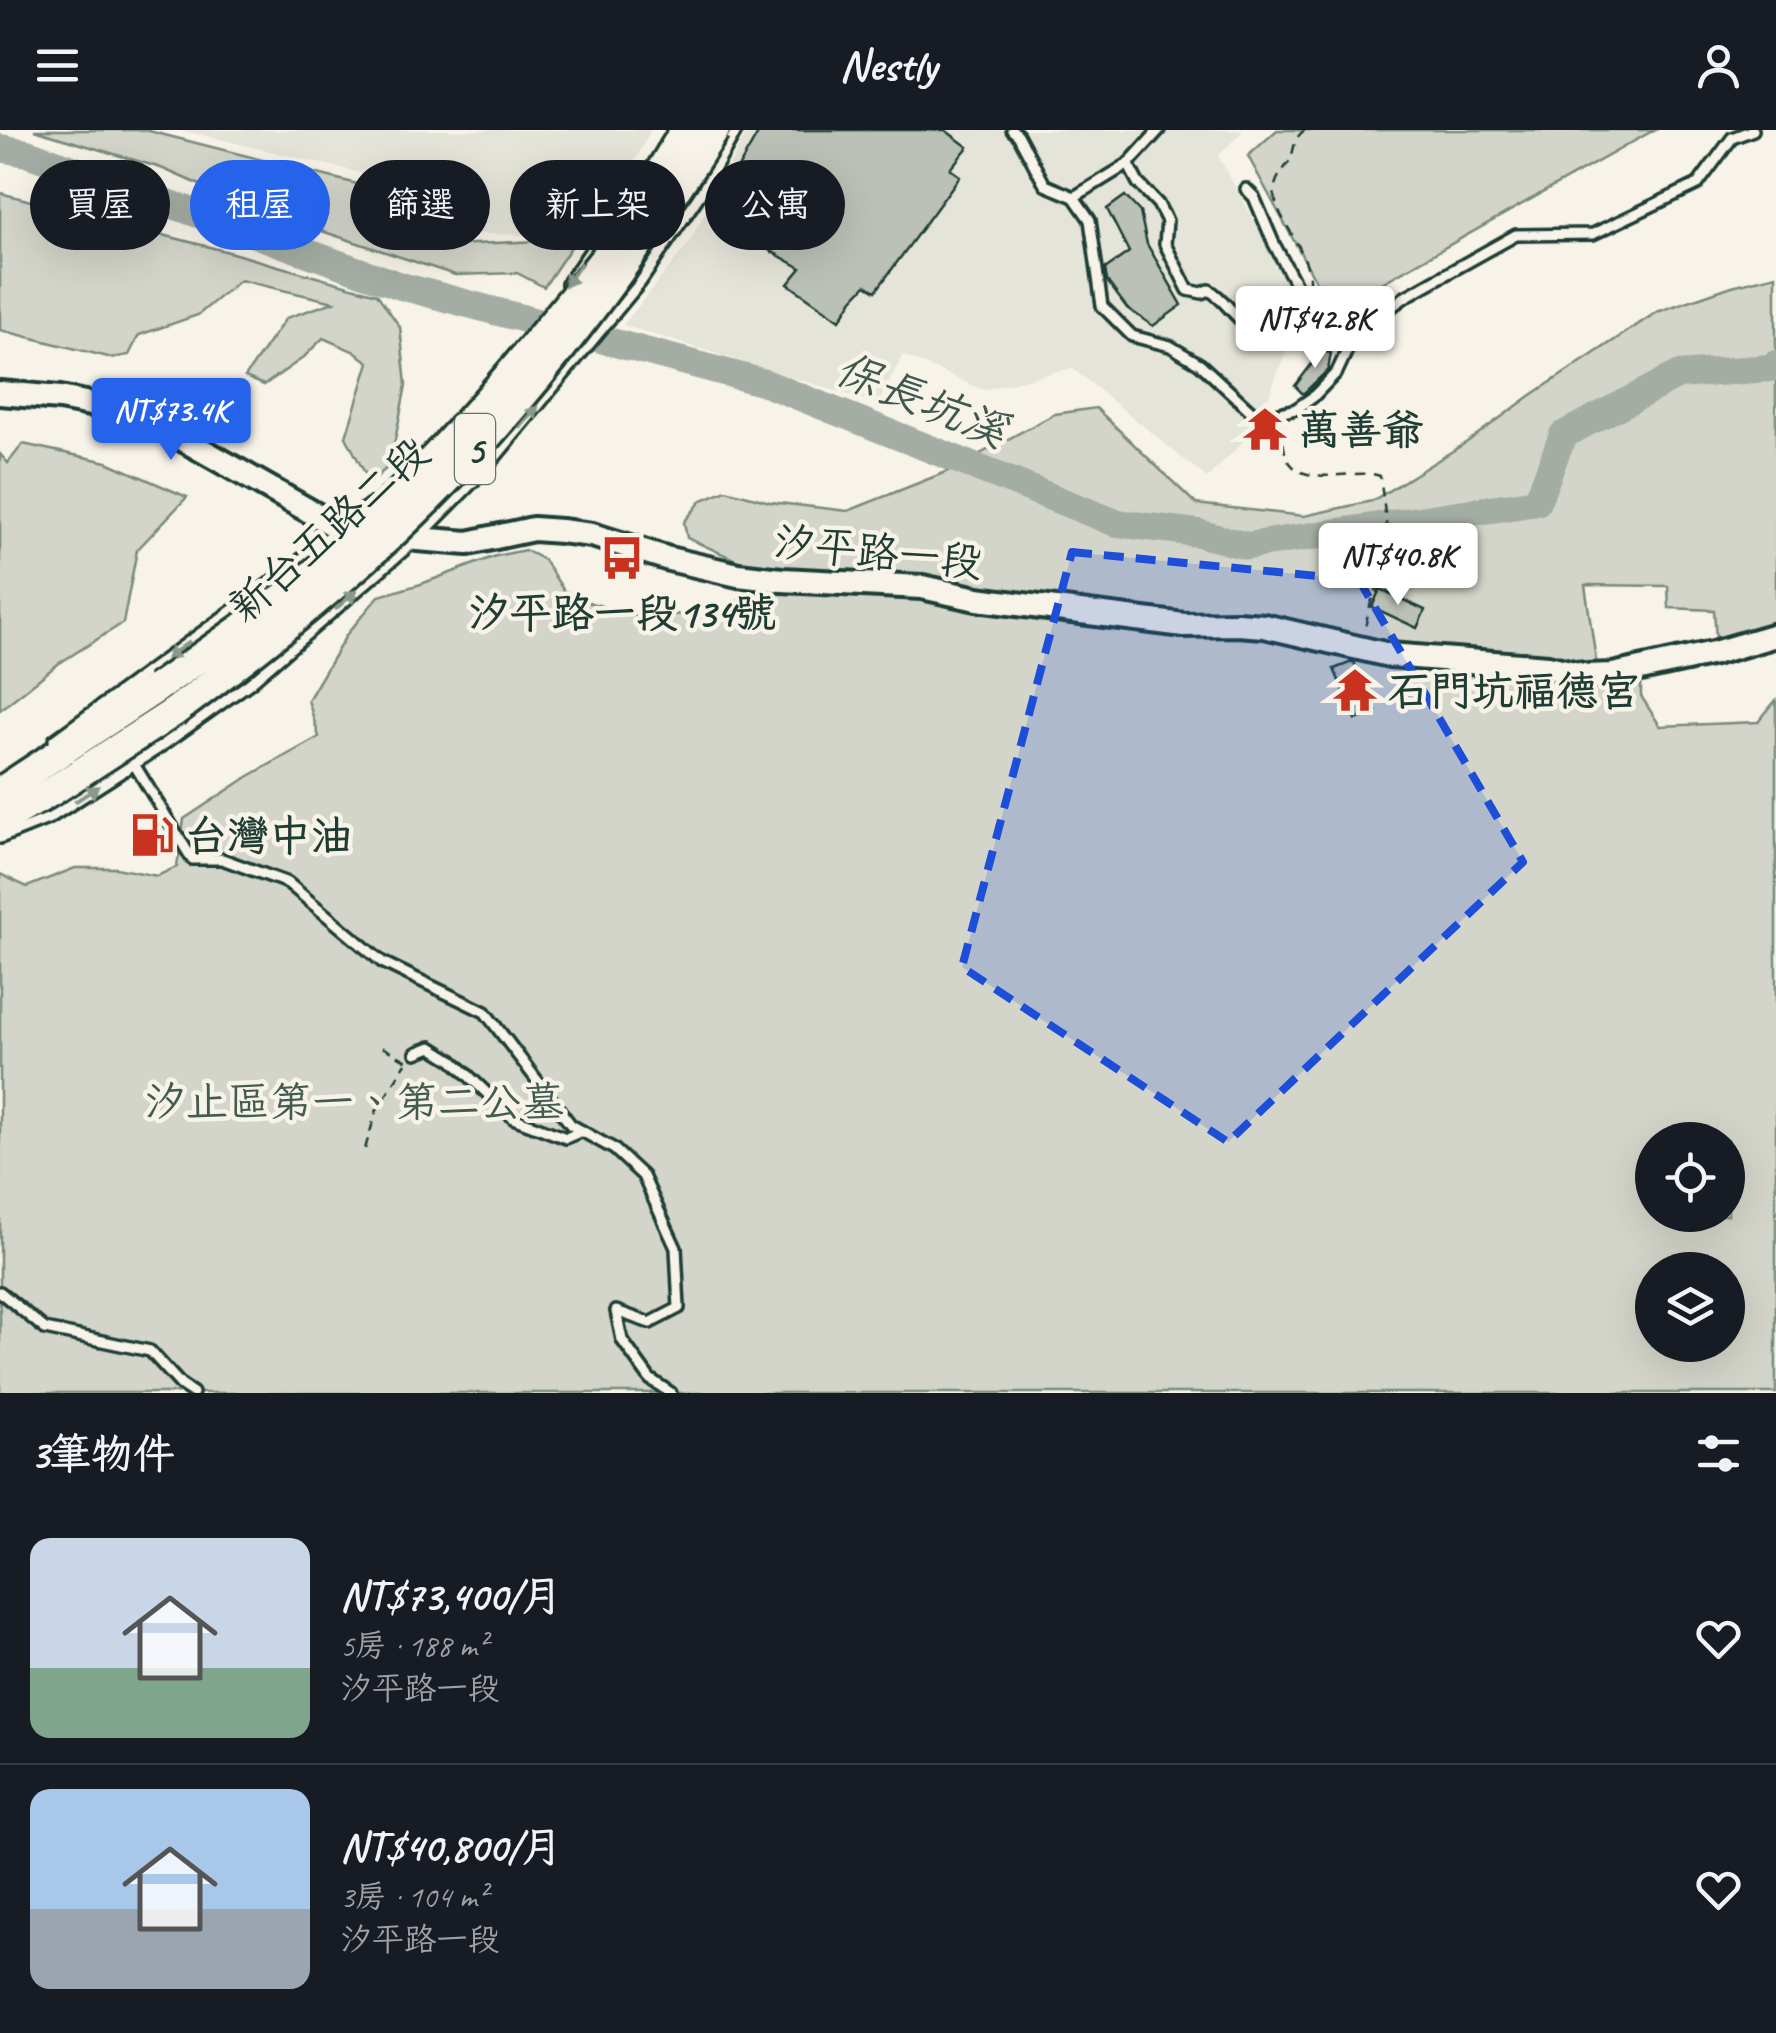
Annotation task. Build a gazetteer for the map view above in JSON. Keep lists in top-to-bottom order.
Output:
{
  "streets": {
    "main road": ["5", "新台五路二段"],
    "street": ["汐平路一段"]
  },
  "water": ["保長坑溪"],
  "parks": ["汐止區第一、第二公墓"],
  "places": {
    "temple": ["萬善爺", "石門坑福德宮"],
    "bus stop": ["汐平路一段134號"],
    "fuel station": ["台灣中油"]
  },
  "page": {
    "header": "Nestly",
    "chip": [
      "買屋",
      "租屋",
      "篩選",
      "新上架",
      "公寓"
    ],
    "price": ["NT$42.8K", "NT$73.4K", "NT$40.8K"],
    "heading": "3筆物件",
    "list": [
      {
        "name": "NT$73,400/月",
        "note": "5房 · 188 m² · 汐平路一段"
      },
      {
        "name": "NT$40,800/月",
        "note": "3房 · 104 m² · 汐平路一段"
      }
    ]
  }
}
